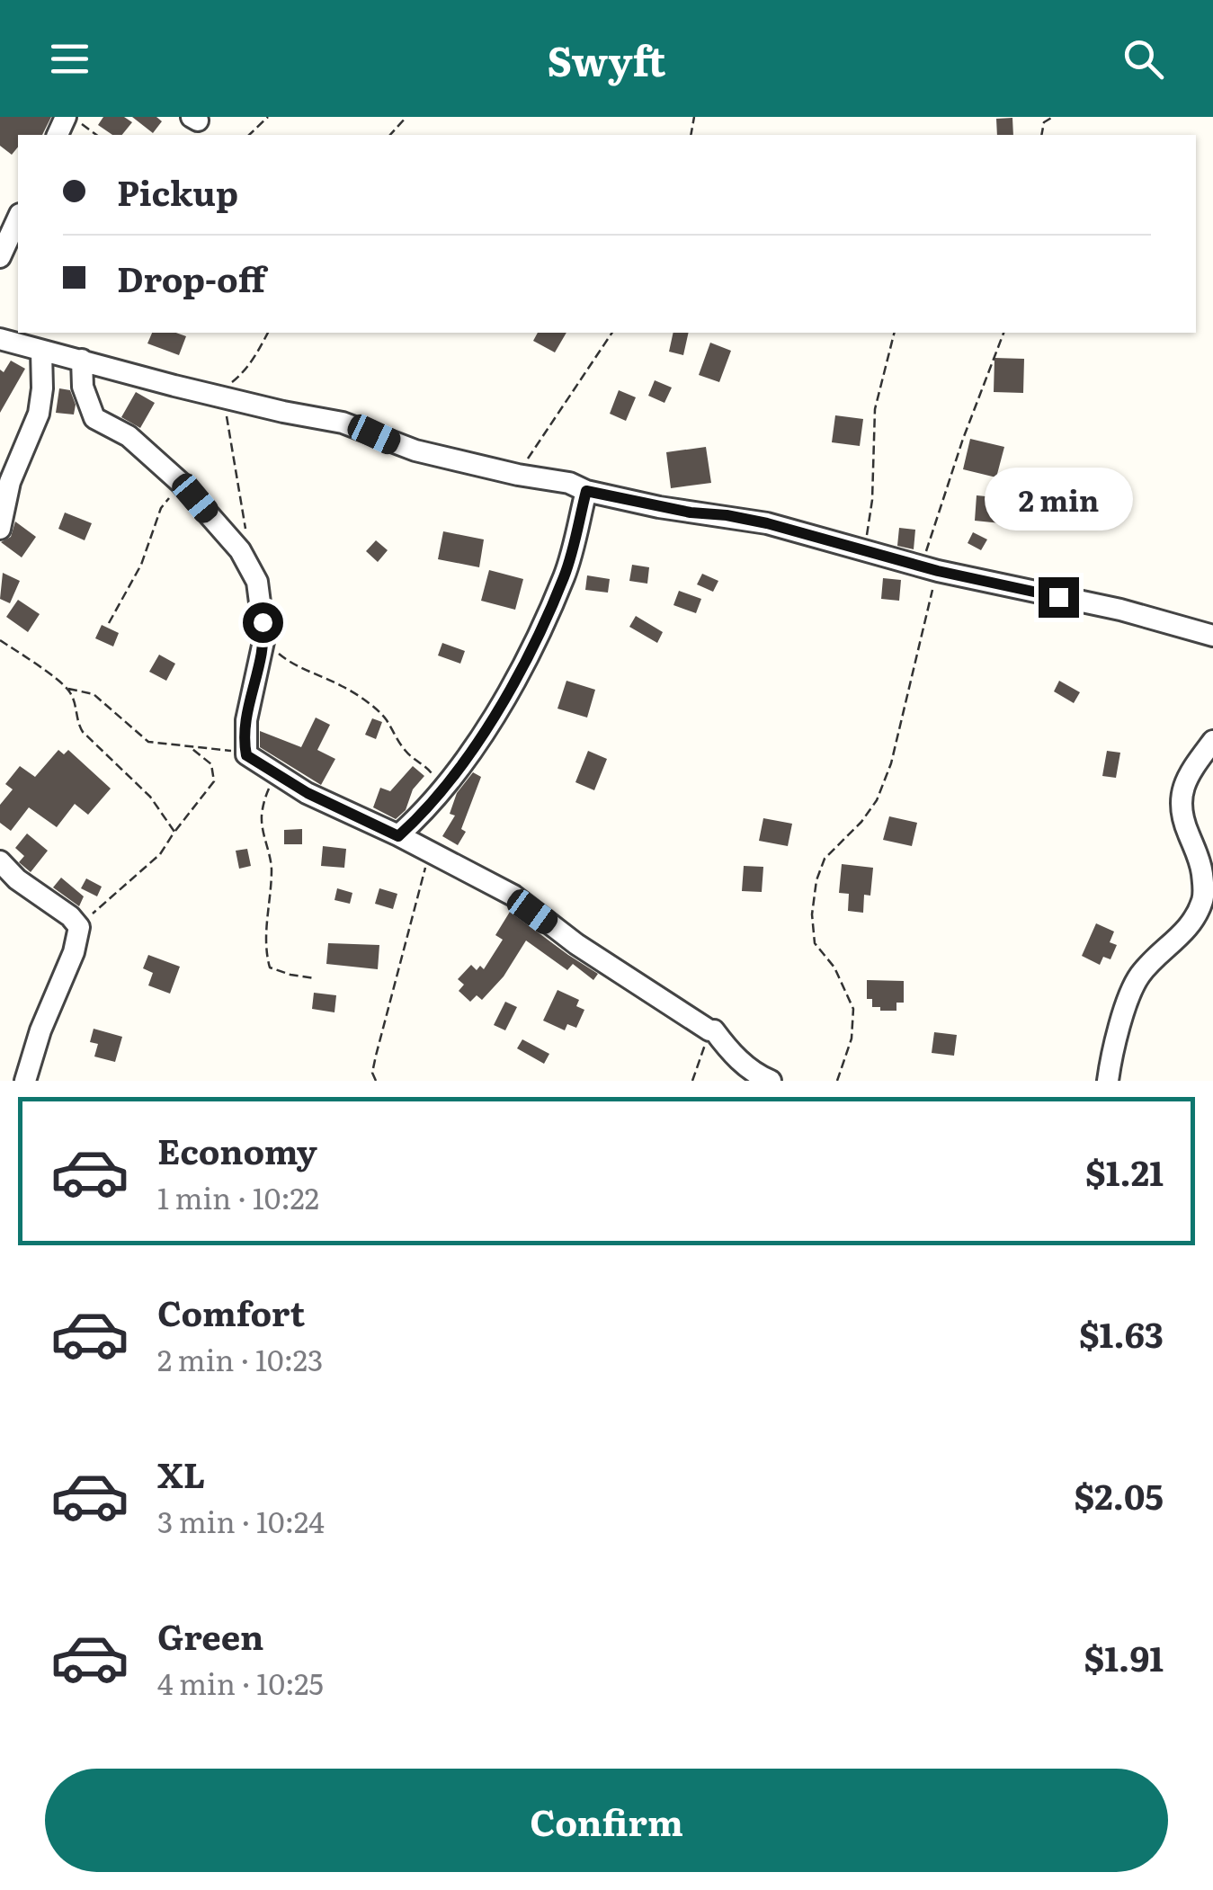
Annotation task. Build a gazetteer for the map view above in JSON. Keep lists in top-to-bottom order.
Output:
{
  "page": {
    "header": "Swyft",
    "banner": ["Pickup", "Drop-off"],
    "bubble": "2 min",
    "list": [
      {
        "name": "Economy",
        "note": "1 min · 10:22",
        "value": "$1.21"
      },
      {
        "name": "Comfort",
        "note": "2 min · 10:23",
        "value": "$1.63"
      },
      {
        "name": "XL",
        "note": "3 min · 10:24",
        "value": "$2.05"
      },
      {
        "name": "Green",
        "note": "4 min · 10:25",
        "value": "$1.91"
      }
    ],
    "buttons": "Confirm"
  }
}
